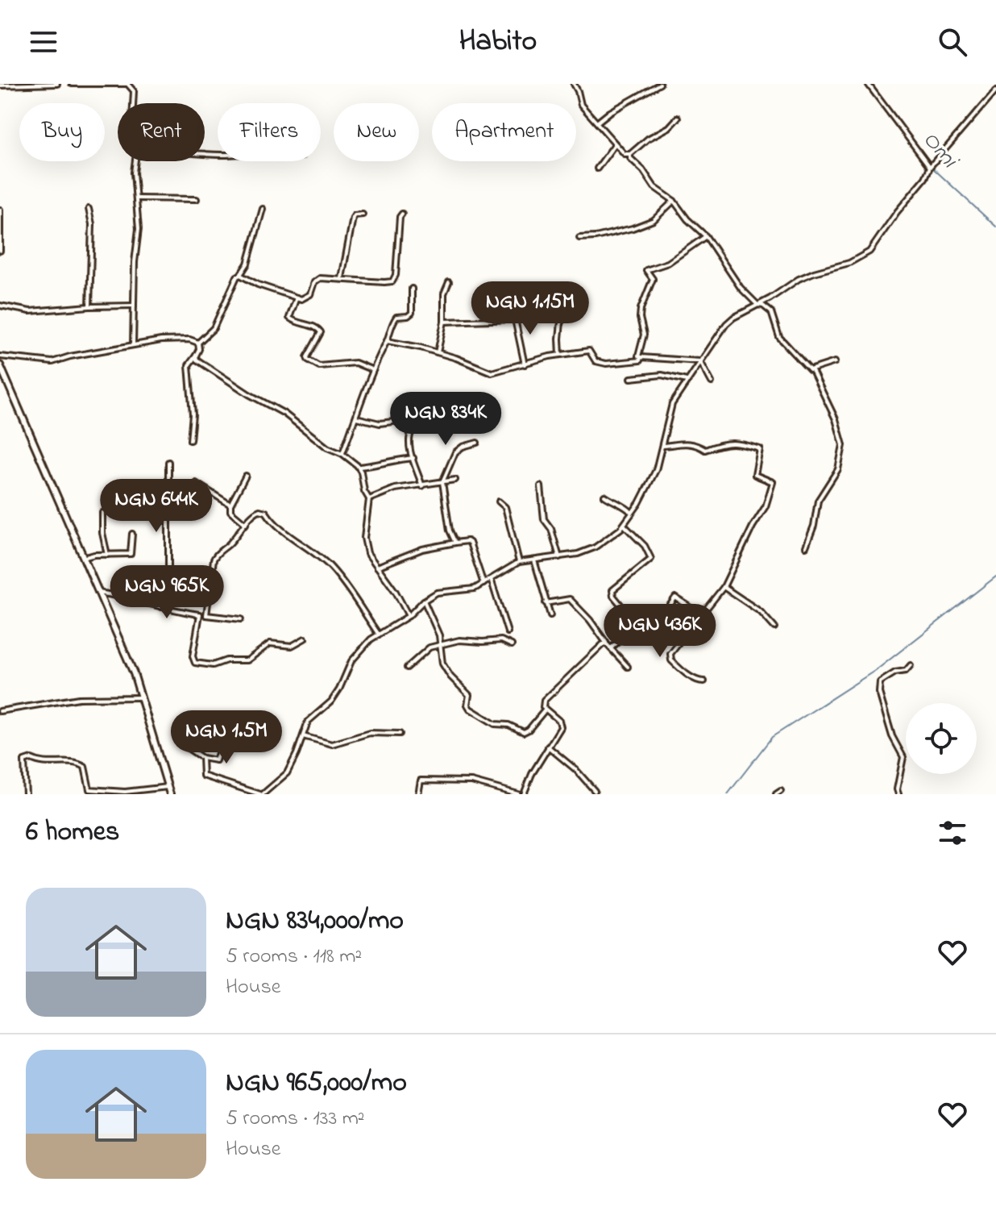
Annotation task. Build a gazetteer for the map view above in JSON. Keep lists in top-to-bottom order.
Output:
{
  "water": ["Omi"],
  "page": {
    "header": "Habito",
    "chip": [
      "Buy",
      "Rent",
      "Filters",
      "New",
      "Apartment"
    ],
    "price": [
      "NGN 1.15M",
      "NGN 834K",
      "NGN 644K",
      "NGN 965K",
      "NGN 436K",
      "NGN 1.5M"
    ],
    "heading": "6 homes",
    "list": [
      {
        "name": "NGN 834,000/mo",
        "note": "5 rooms · 118 m² · House"
      },
      {
        "name": "NGN 965,000/mo",
        "note": "5 rooms · 133 m² · House"
      }
    ]
  }
}
